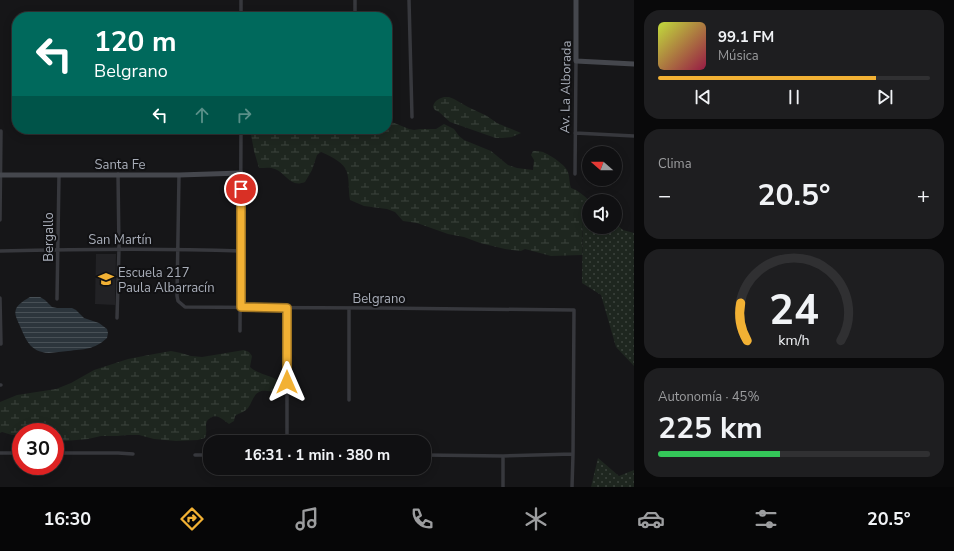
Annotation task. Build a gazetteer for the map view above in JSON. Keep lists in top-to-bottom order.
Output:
{
  "streets": {
    "main road": ["Av. La Alborada", "Santa Fe"],
    "street": ["Bergallo", "San Martín", "Belgrano"]
  },
  "crossings": [
    ["Santa Fe", "Bergallo"],
    ["Bergallo", "San Martín"],
    ["San Martín", "Belgrano"]
  ],
  "places": {
    "school or university": ["Escuela 217 Paula Albarracín"]
  },
  "north": "left",
  "page": {
    "turn": ["120 m", "Belgrano"],
    "song": ["99.1 FM", "Música"],
    "tile": [
      "Clima",
      ["Autonomía · 45%", "225 km"]
    ],
    "heat": ["−", "20.5°", "+"],
    "limit": "30",
    "trip": "16:31 · 1 min · 380 m",
    "tabs": ["16:30", "20.5°"],
    "gauge": ["24", "km/h"]
  }
}
